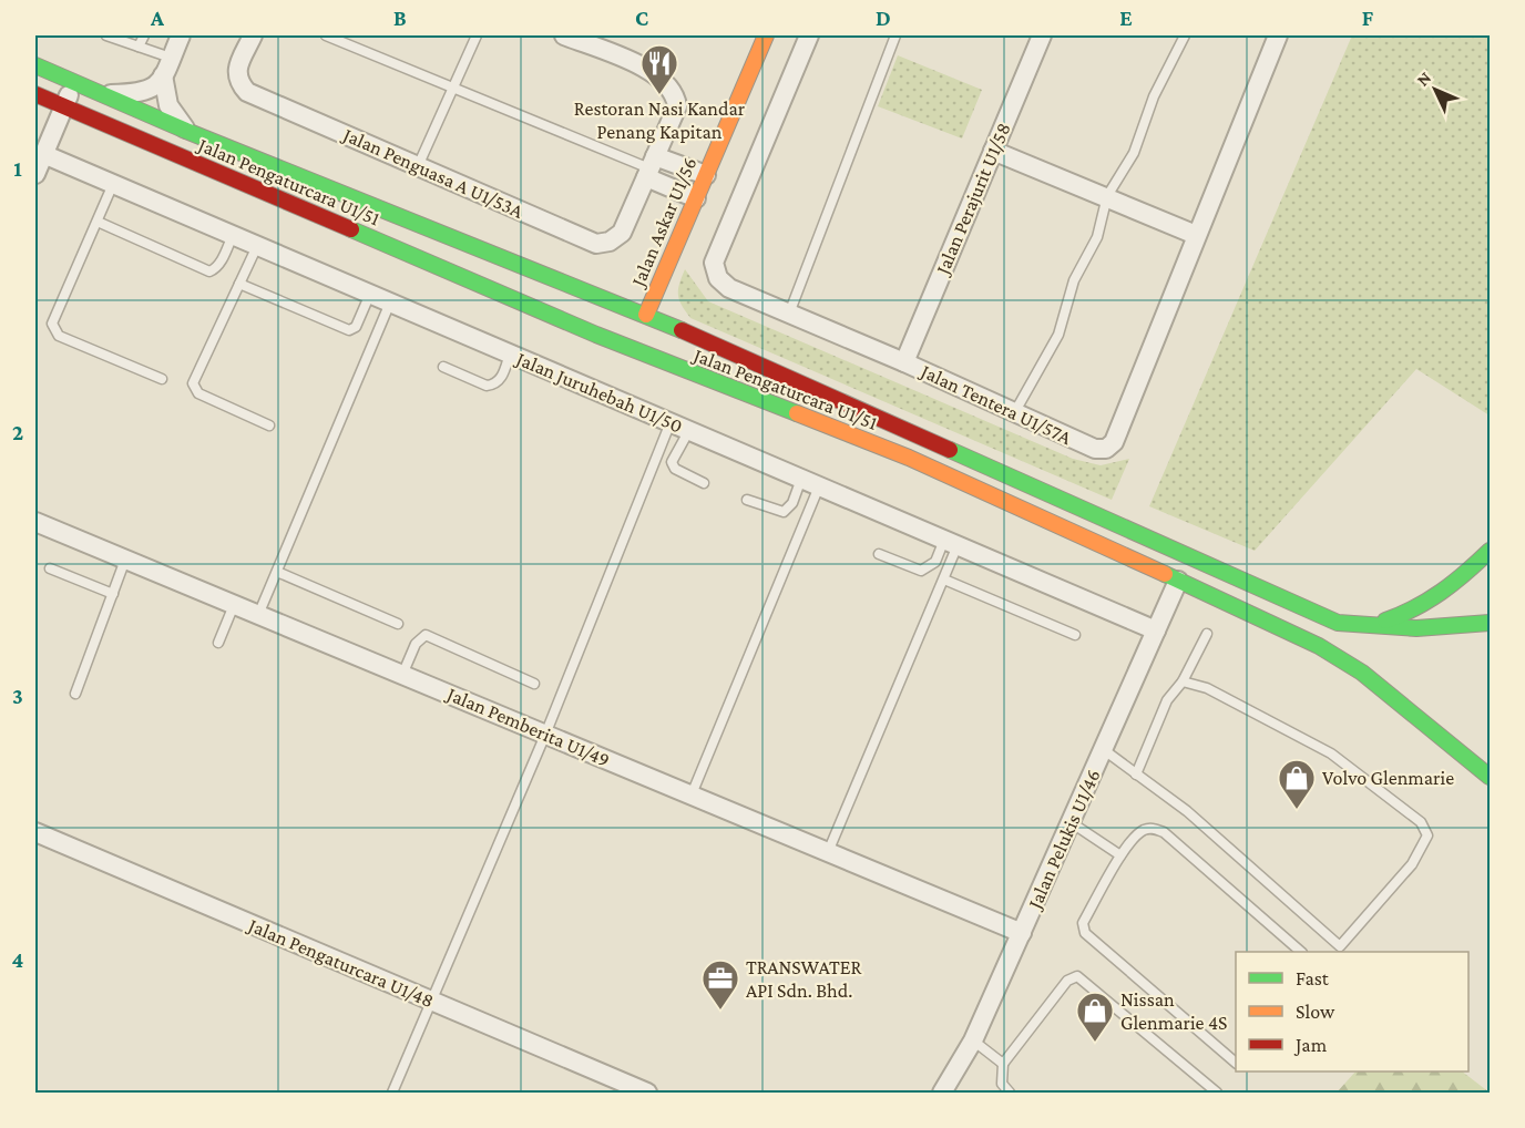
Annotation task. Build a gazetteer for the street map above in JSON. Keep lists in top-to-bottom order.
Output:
{
  "streets": {
    "main road": ["Jalan Pengaturcara U1/51", "Jalan Askar U1/56"],
    "street": [
      "Jalan Penguasa A U1/53A",
      "Jalan Perajurit U1/58",
      "Jalan Juruhebah U1/50",
      "Jalan Tentera U1/57A",
      "Jalan Pemberita U1/49",
      "Jalan Pelukis U1/46",
      "Jalan Pengaturcara U1/48"
    ]
  },
  "crossings": [
    ["Jalan Pengaturcara U1/51", "Jalan Askar U1/56"],
    ["Jalan Pengaturcara U1/51", "Jalan Pelukis U1/46"],
    ["Jalan Perajurit U1/58", "Jalan Tentera U1/57A"],
    ["Jalan Juruhebah U1/50", "Jalan Pelukis U1/46"],
    ["Jalan Pemberita U1/49", "Jalan Pelukis U1/46"]
  ],
  "places": {
    "restaurant": ["Restoran Nasi Kandar Penang Kapitan"],
    "shop": ["Volvo Glenmarie", "Nissan Glenmarie 4S"],
    "office": ["TRANSWATER API Sdn. Bhd."]
  },
  "legend": ["Fast", "Slow", "Jam"],
  "north": "top left",
  "grid": {
    "columns": [
      "A",
      "B",
      "C",
      "D",
      "E",
      "F"
    ],
    "rows": [
      "1",
      "2",
      "3",
      "4"
    ]
  }
}
